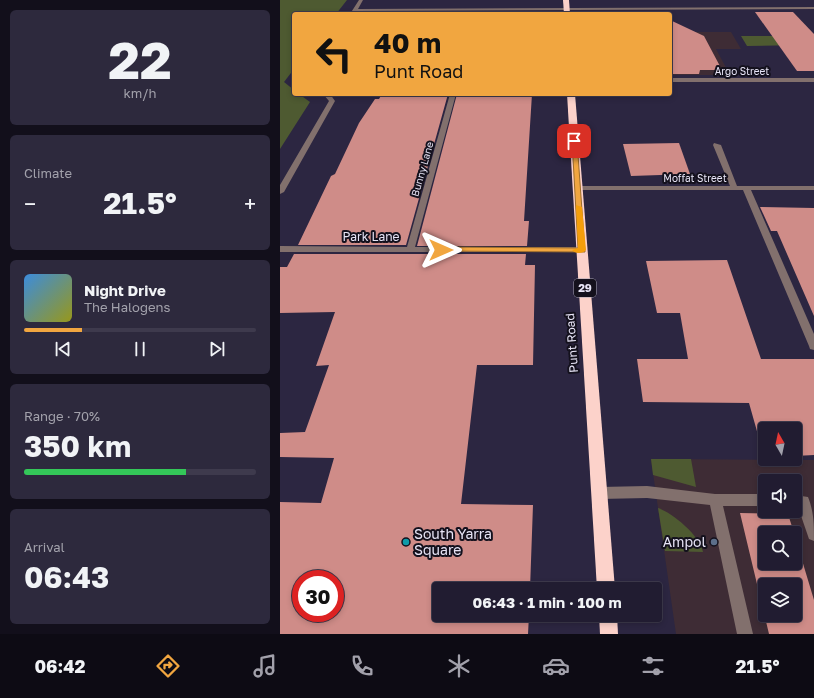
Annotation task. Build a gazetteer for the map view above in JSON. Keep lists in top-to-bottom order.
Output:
{
  "streets": {
    "highway": ["29", "Punt Road"],
    "street": [
      "Argo Street",
      "Bunny Lane",
      "Moffat Street",
      "Park Lane"
    ]
  },
  "crossings": [
    ["Bunny Lane", "Park Lane"],
    ["Moffat Street", "Punt Road"],
    ["Park Lane", "Punt Road"]
  ],
  "places": ["South Yarra Square", "Ampol"],
  "north": "top",
  "page": {
    "tile": [
      ["22", "km/h"],
      "Climate",
      ["Range · 70%", "350 km"],
      ["Arrival", "06:43"]
    ],
    "turn": ["40 m", "Punt Road"],
    "heat": ["−", "21.5°", "+"],
    "song": ["Night Drive", "The Halogens"],
    "limit": "30",
    "trip": "06:43 · 1 min · 100 m",
    "tabs": ["06:42", "21.5°"]
  }
}
